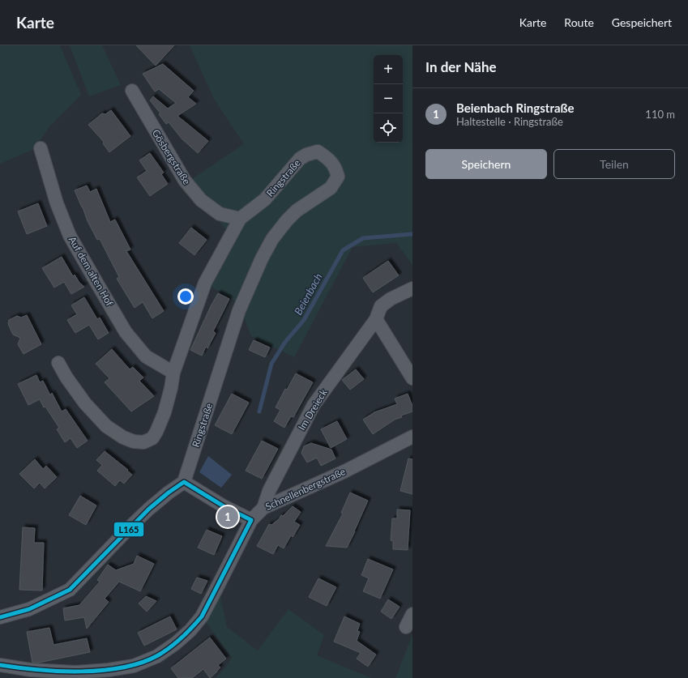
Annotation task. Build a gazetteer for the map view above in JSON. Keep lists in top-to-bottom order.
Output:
{
  "streets": {
    "street": [
      "Gösbergstraße",
      "Ringstraße",
      "Auf dem alten Hof",
      "Im Dreieck",
      "Schnellenbergstraße"
    ]
  },
  "crossings": [
    ["Gösbergstraße", "Ringstraße"],
    ["Ringstraße", "Auf dem alten Hof"],
    ["Im Dreieck", "Schnellenbergstraße"]
  ],
  "water": ["Beienbach"],
  "lines": ["transit line L165"],
  "page": {
    "header": "Karte",
    "nav": ["Karte", "Route", "Gespeichert"],
    "heading": "In der Nähe",
    "map_buttons": ["+", "−"],
    "list": [
      {
        "mark": "1",
        "name": "Beienbach Ringstraße",
        "note": "Haltestelle · Ringstraße",
        "value": "110 m"
      }
    ],
    "buttons": ["Speichern", "Teilen"],
    "pins": "1"
  }
}
